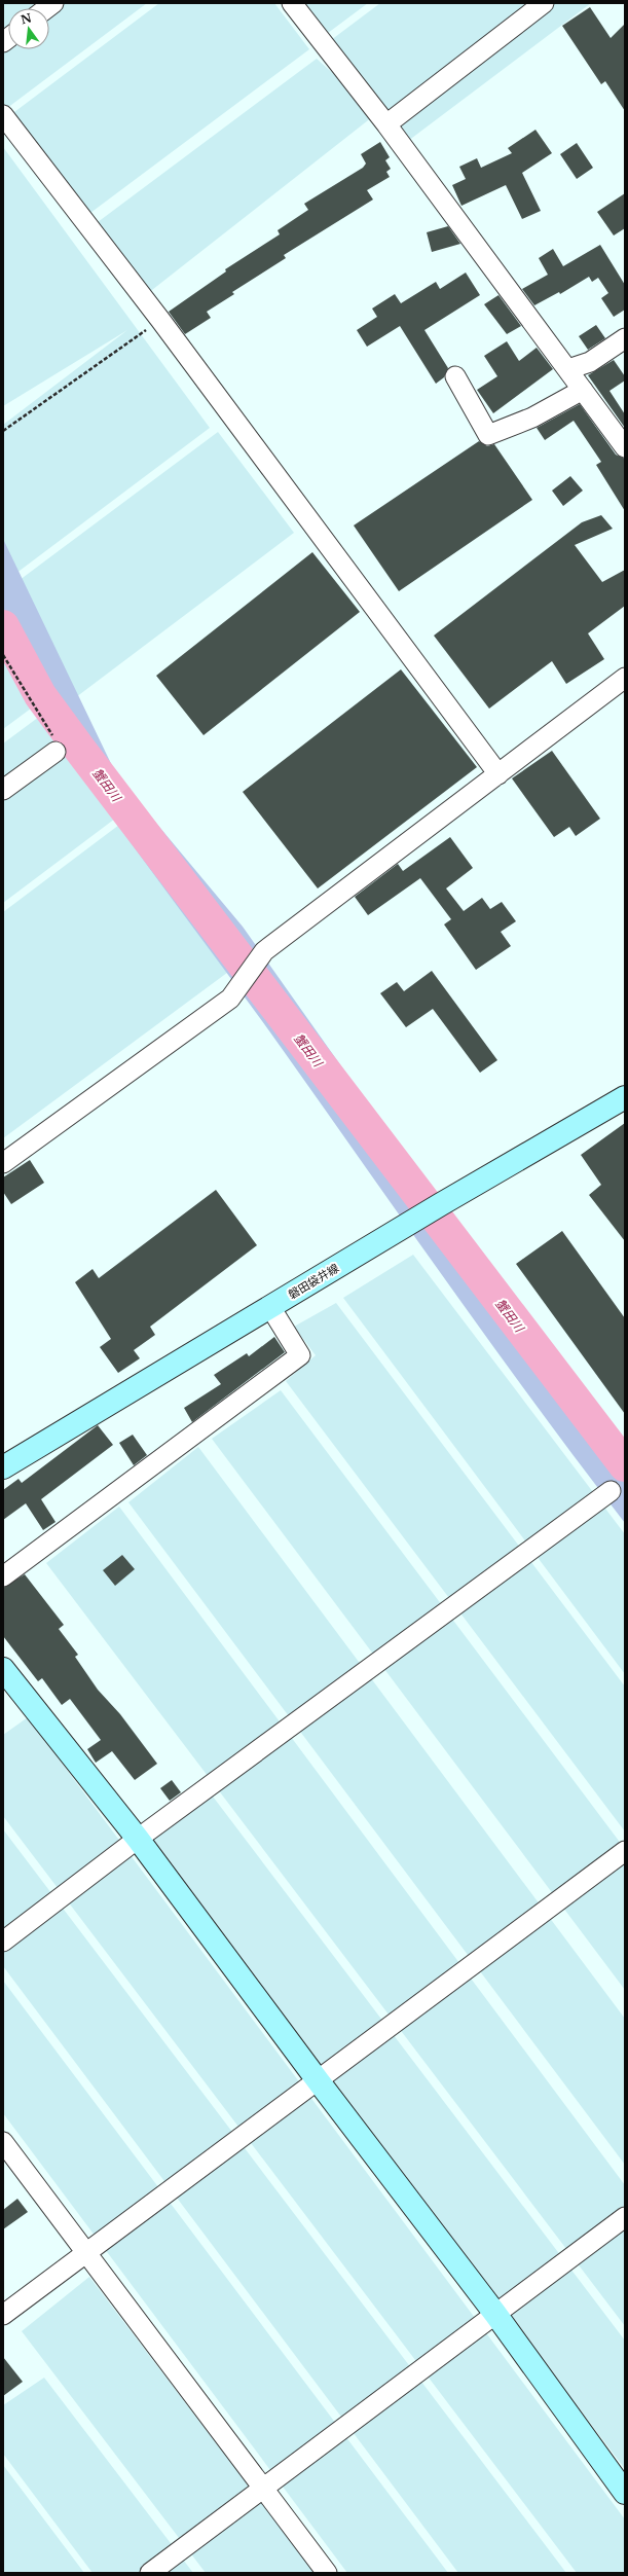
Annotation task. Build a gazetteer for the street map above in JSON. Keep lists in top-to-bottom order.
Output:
{
  "streets": {
    "street": ["磐田袋井線"]
  },
  "water": ["蟹田川"],
  "north": "top"
}
